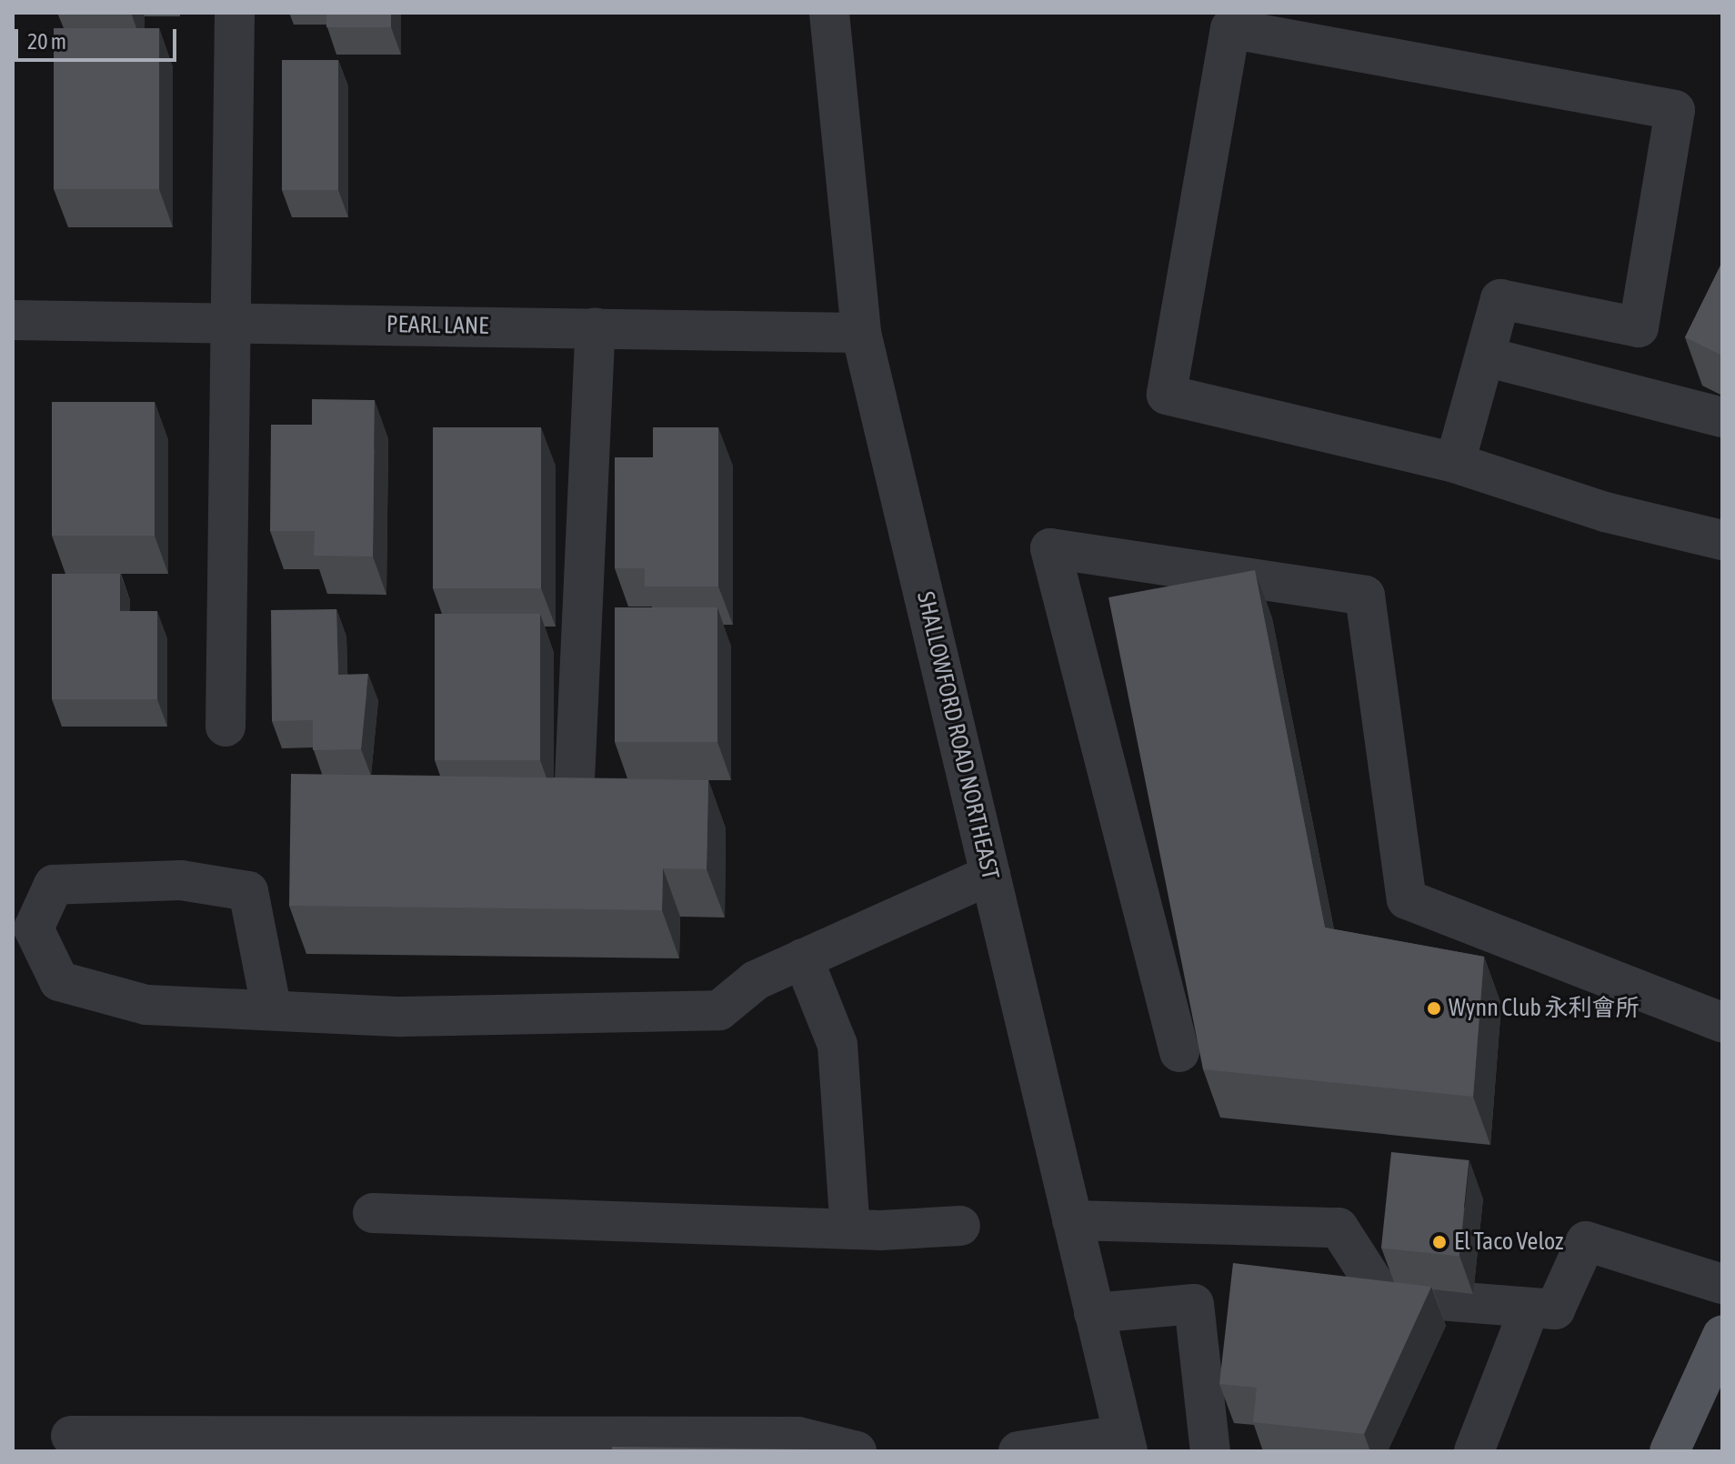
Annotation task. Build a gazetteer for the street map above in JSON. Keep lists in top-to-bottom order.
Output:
{
  "streets": {
    "street": ["PEARL LANE", "SHALLOWFORD ROAD NORTHEAST"]
  },
  "crossings": [
    ["PEARL LANE", "SHALLOWFORD ROAD NORTHEAST"]
  ],
  "places": ["Wynn Club 永利會所", "El Taco Veloz"],
  "scale_bar": "20 m"
}
